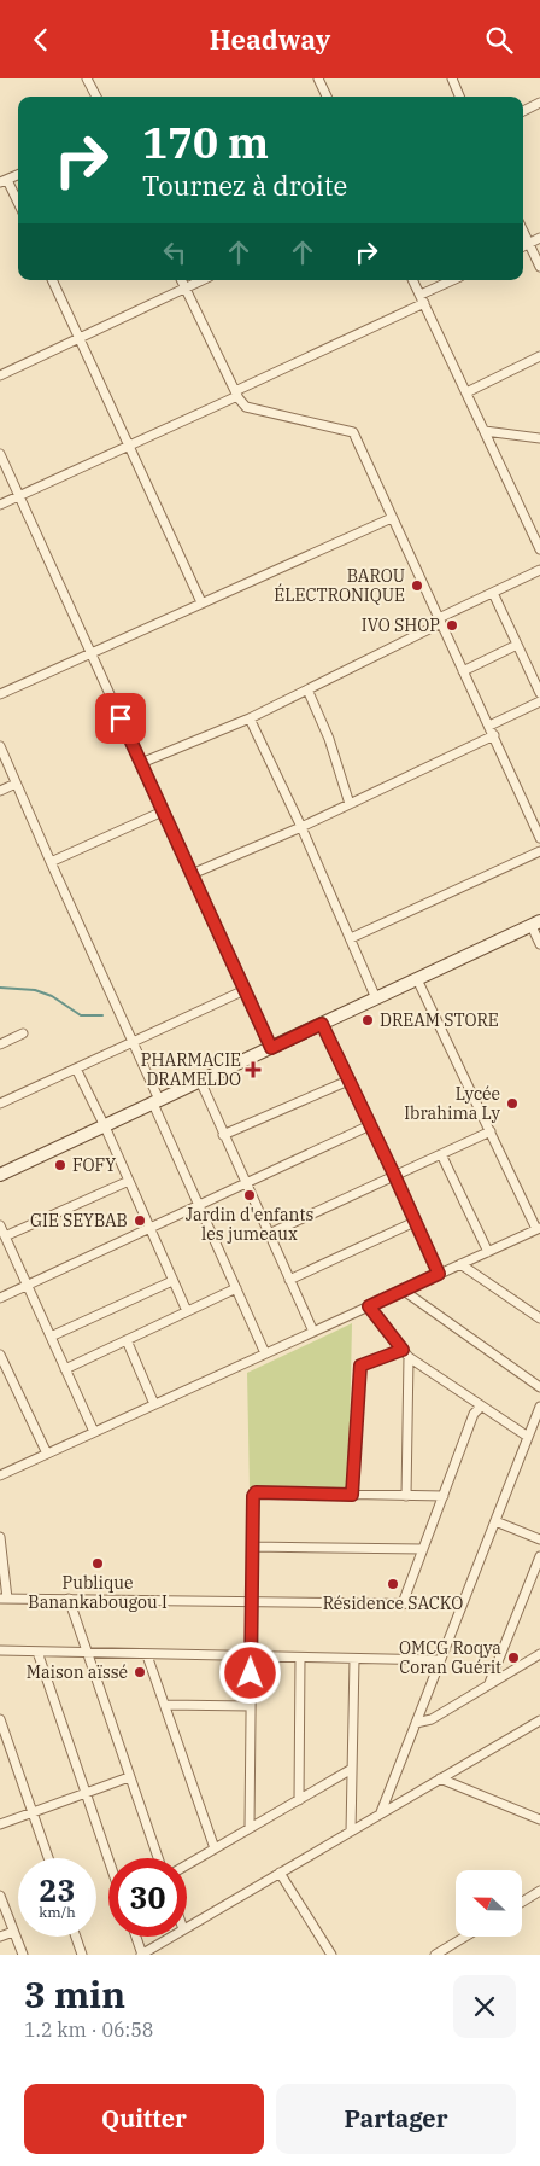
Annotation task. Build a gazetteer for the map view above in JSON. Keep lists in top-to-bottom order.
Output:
{
  "places": {
    "other": [
      "BAROU ÉLECTRONIQUE",
      "IVO SHOP",
      "DREAM STORE",
      "Lycée Ibrahima Ly",
      "FOFY",
      "Jardin d'enfants les jumeaux",
      "GIE SEYBAB",
      "Publique Banankabougou I",
      "Résidence SACKO",
      "OMCG Roqya Coran Guérit",
      "Maison aïssé"
    ],
    "health": ["PHARMACIE DRAMELDO"]
  },
  "north": "left",
  "page": {
    "header": "Headway",
    "turn": ["170 m", "Tournez à droite"],
    "speed": "23 km/h",
    "limit": "30",
    "heading": ["3 min", "1.2 km · 06:58"],
    "buttons": ["Quitter", "Partager"]
  }
}
